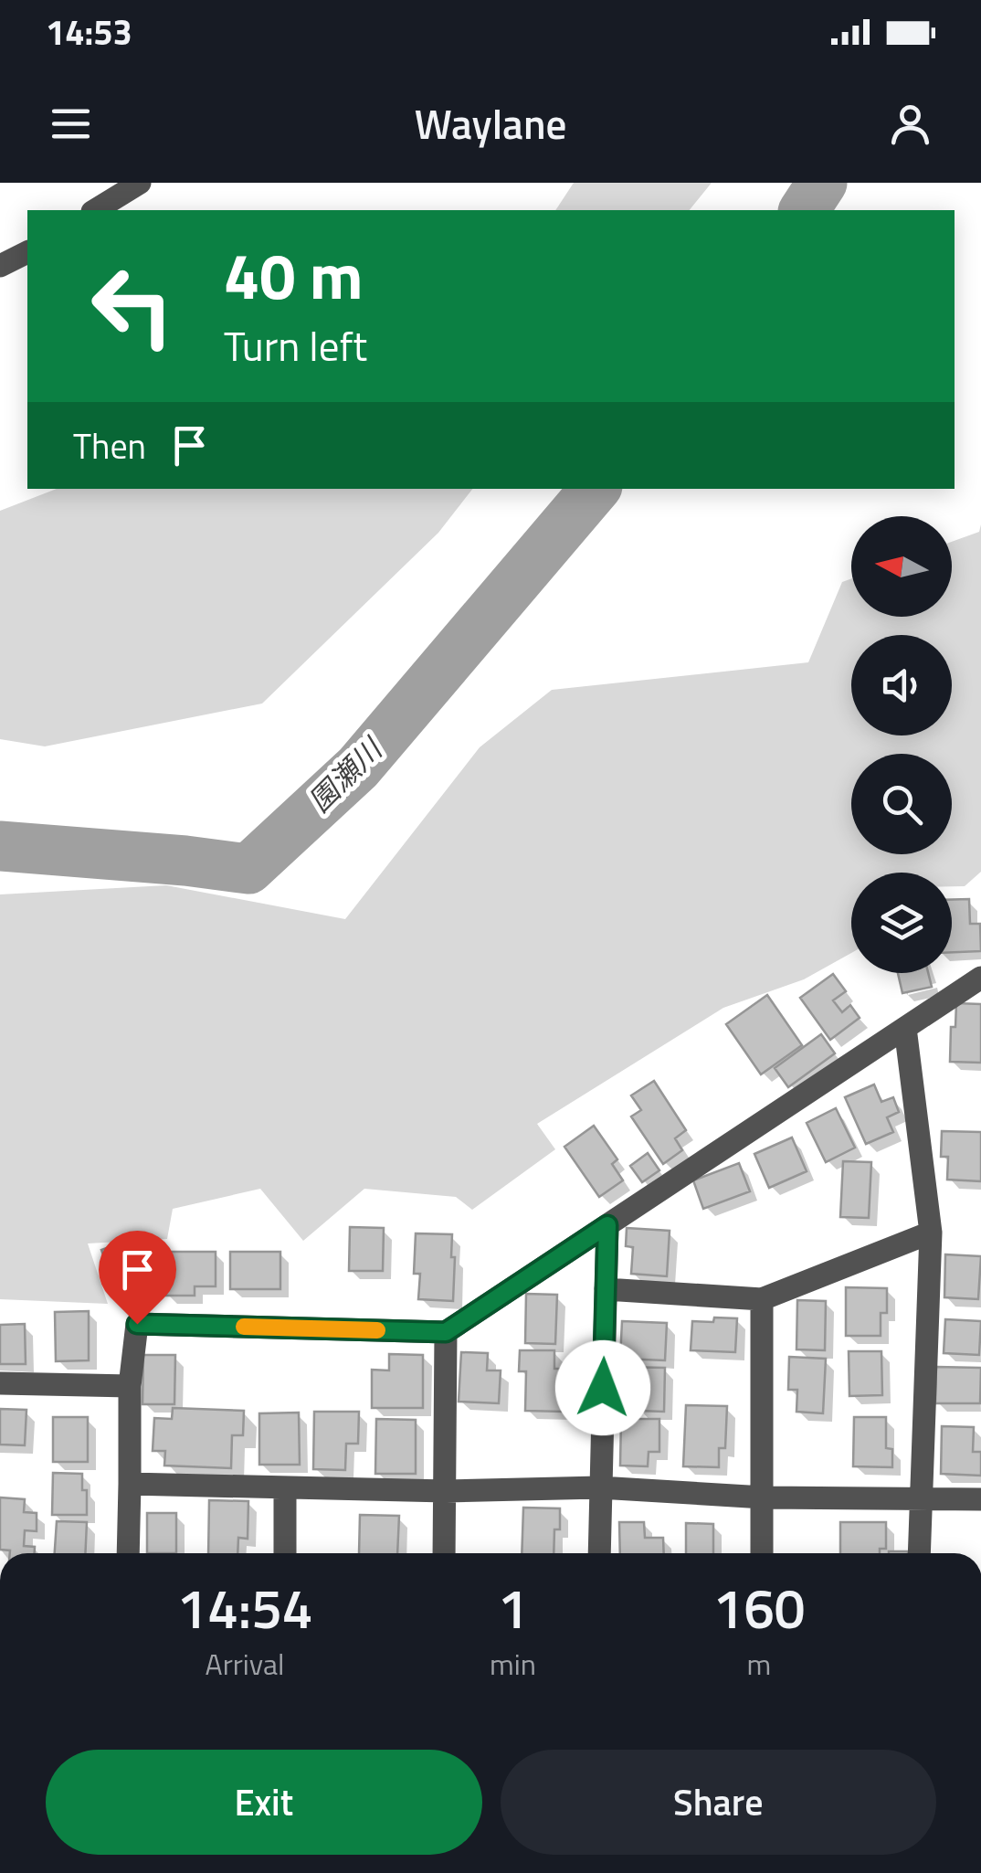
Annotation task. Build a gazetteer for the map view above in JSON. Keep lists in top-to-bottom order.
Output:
{
  "water": ["園瀬川"],
  "north": "left",
  "page": {
    "status": "14:53",
    "header": "Waylane",
    "turn": ["40 m", "Turn left"],
    "then": "Then",
    "eta": [
      "14:54",
      "Arrival",
      "1",
      "min",
      "160",
      "m"
    ],
    "buttons": ["Exit", "Share"]
  }
}
